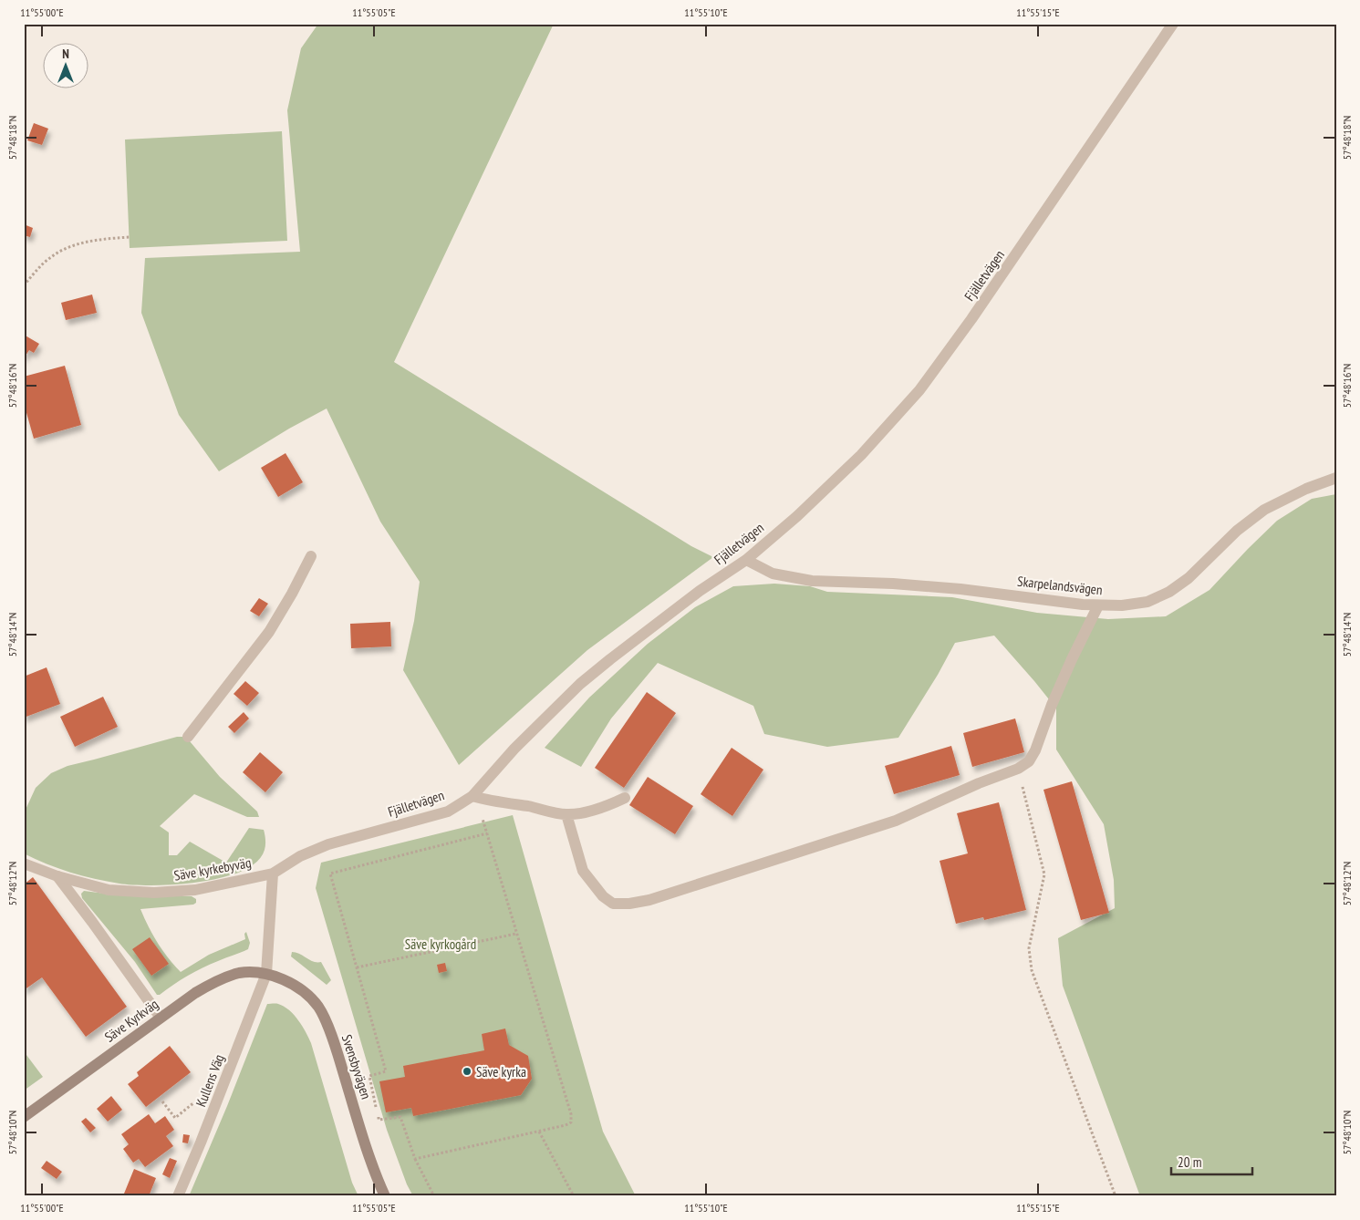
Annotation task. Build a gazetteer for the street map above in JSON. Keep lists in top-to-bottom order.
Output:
{
  "streets": {
    "street": [
      "Fjälletvägen",
      "Skarpelandsvägen",
      "Säve kyrkebyväg",
      "Säve Kyrkväg",
      "Svensbyvägen",
      "Kullens Väg"
    ]
  },
  "crossings": [
    ["Fjälletvägen", "Skarpelandsvägen"],
    ["Fjälletvägen", "Säve kyrkebyväg"],
    ["Säve Kyrkväg", "Svensbyvägen"],
    ["Säve Kyrkväg", "Kullens Väg"],
    ["Svensbyvägen", "Kullens Väg"]
  ],
  "parks": ["Säve kyrkogård"],
  "places": ["Säve kyrka"],
  "scale_bar": "20 m",
  "north": "top",
  "coordinates": [
    "11°55'00\"E",
    "11°55'05\"E",
    "11°55'10\"E",
    "11°55'15\"E",
    "57°48'18\"N",
    "57°48'16\"N",
    "57°48'14\"N",
    "57°48'12\"N",
    "57°48'10\"N"
  ]
}
